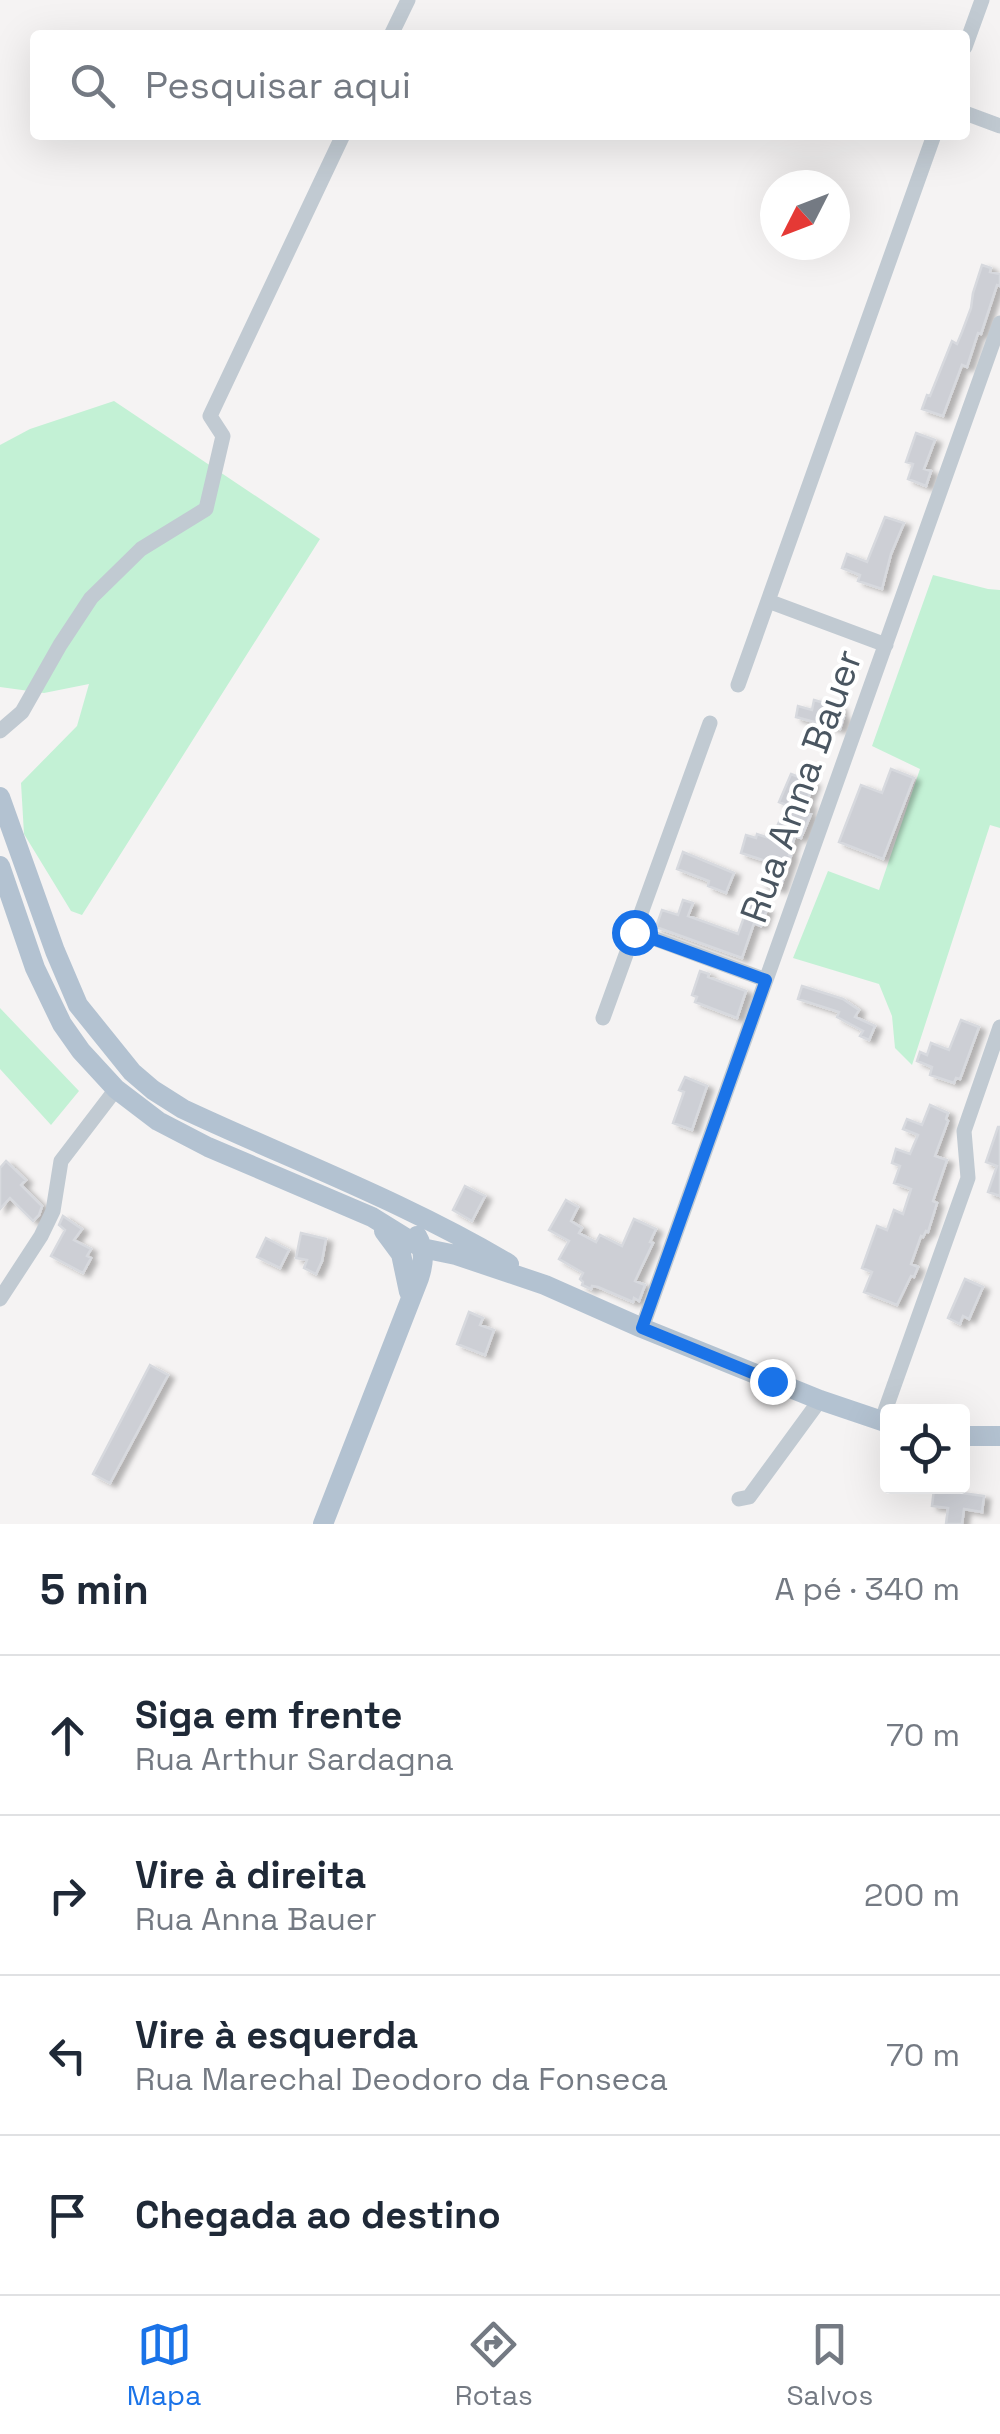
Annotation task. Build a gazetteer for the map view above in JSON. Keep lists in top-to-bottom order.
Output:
{
  "streets": {
    "street": ["Rua Anna Bauer"]
  },
  "north": "bottom left",
  "page": {
    "search": "Pesquisar aqui",
    "heading": ["5 min", "A pé · 340 m"],
    "list": [
      ["Siga em frente", "Rua Arthur Sardagna", "70 m"],
      ["Vire à direita", "Rua Anna Bauer", "200 m"],
      ["Vire à esquerda", "Rua Marechal Deodoro da Fonseca", "70 m"],
      "Chegada ao destino"
    ],
    "nav": ["Mapa", "Rotas", "Salvos"]
  }
}
